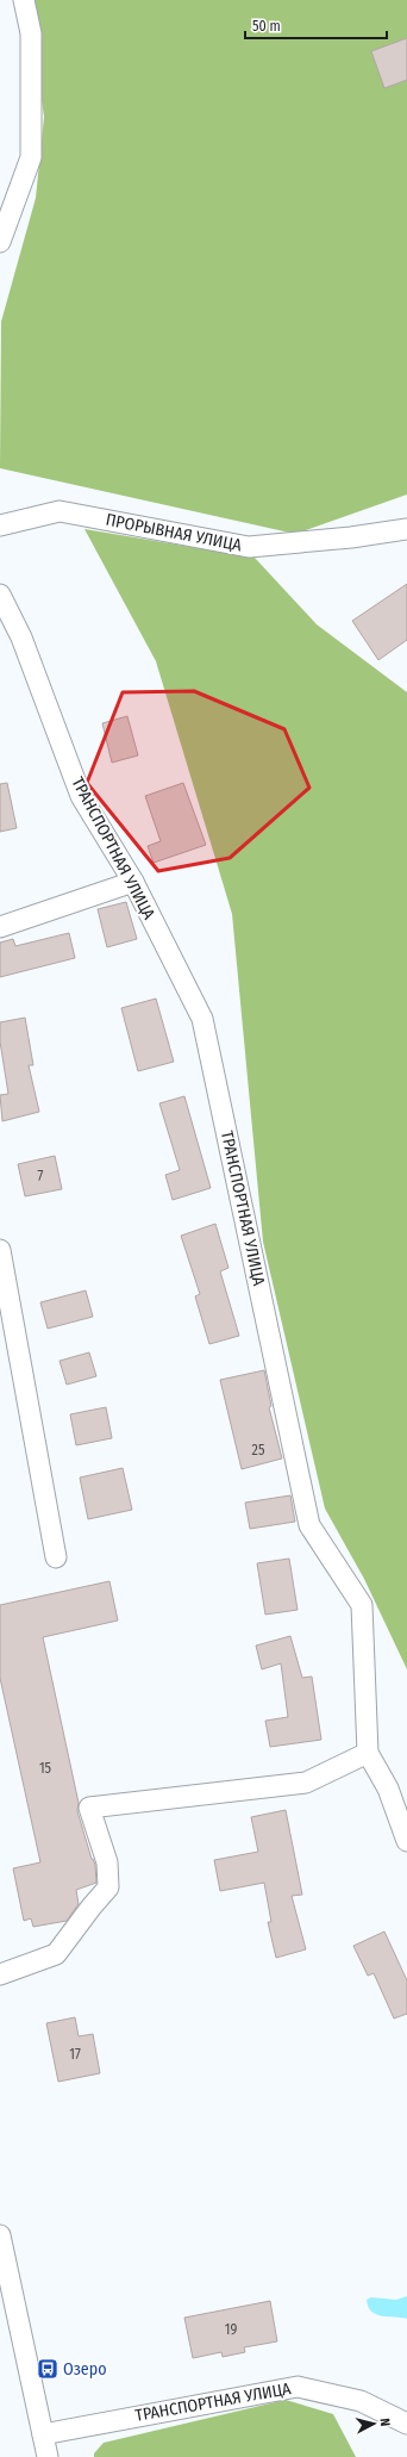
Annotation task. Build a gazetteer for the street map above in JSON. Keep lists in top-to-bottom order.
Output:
{
  "streets": {
    "street": ["ПРОРЫВНАЯ УЛИЦА", "ТРАНСПОРТНАЯ УЛИЦА"]
  },
  "places": {
    "bus stop": ["Озеро"]
  },
  "house_numbers": [
    "7",
    "25",
    "15",
    "17",
    "19"
  ],
  "scale_bar": "50 m",
  "north": "right"
}
